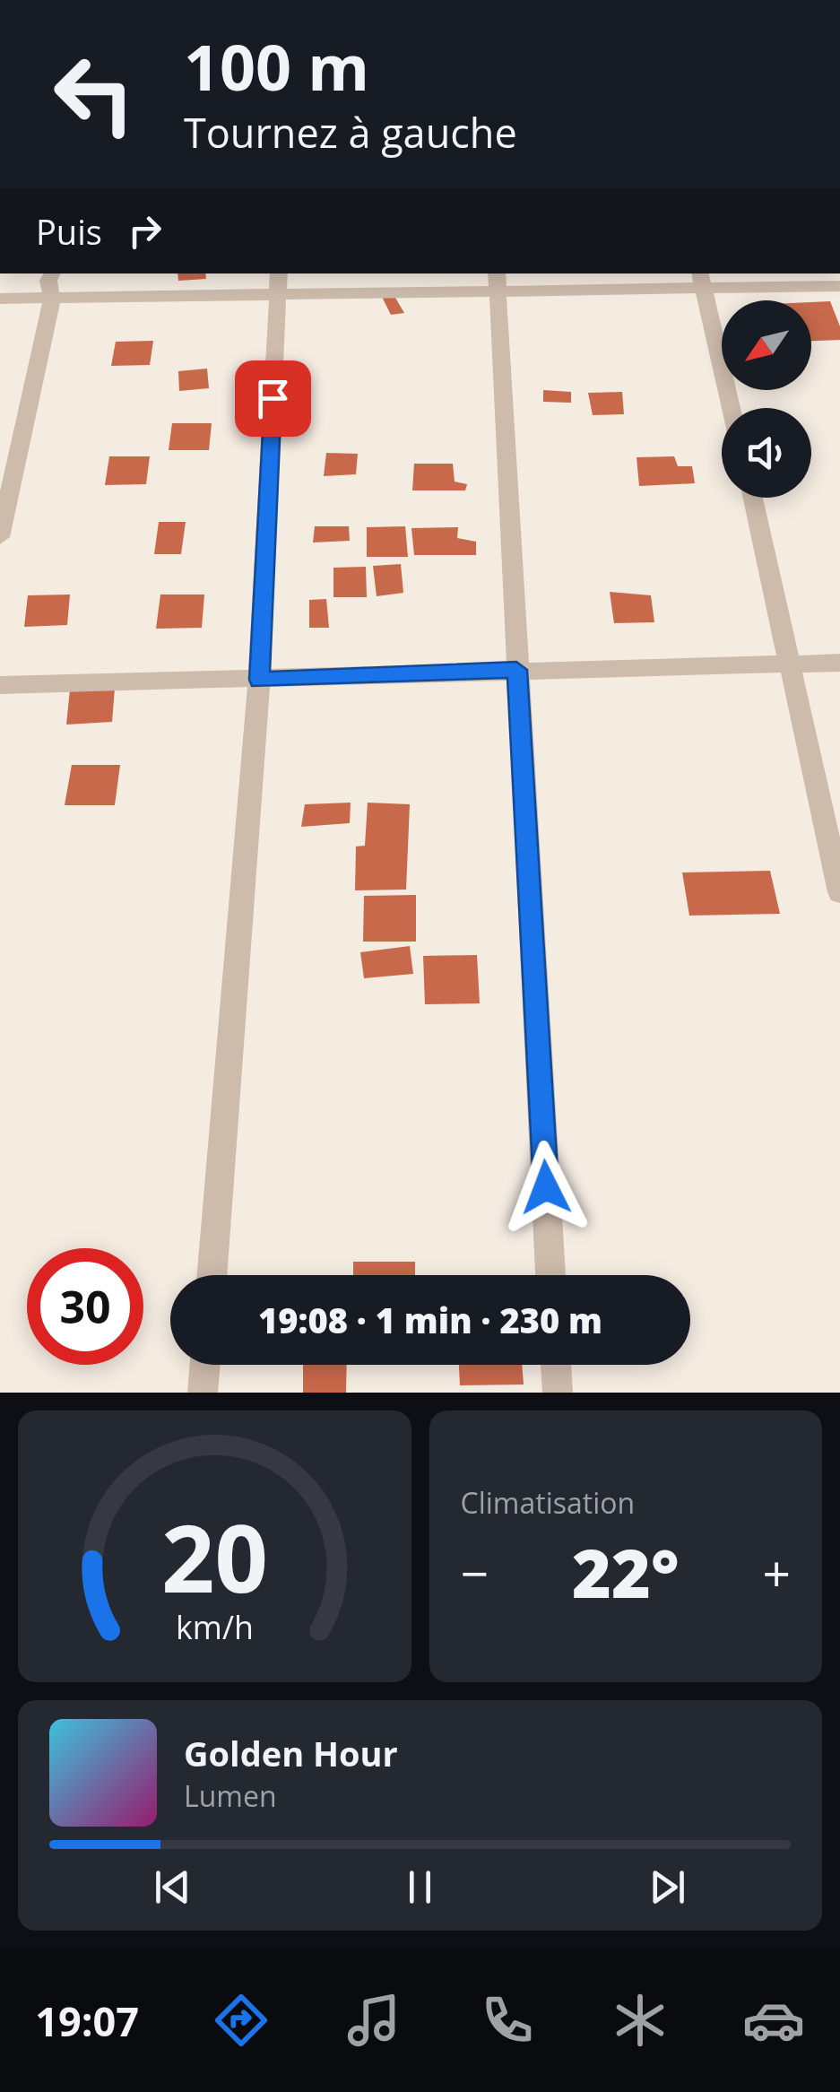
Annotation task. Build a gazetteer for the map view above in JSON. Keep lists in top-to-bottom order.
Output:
{
  "north": "bottom left",
  "page": {
    "turn": ["100 m", "Tournez à gauche"],
    "then": "Puis",
    "limit": "30",
    "trip": "19:08 · 1 min · 230 m",
    "tile": "Climatisation",
    "heat": ["−", "22°", "+"],
    "song": ["Golden Hour", "Lumen"],
    "tabs": "19:07",
    "gauge": ["20", "km/h"]
  }
}
